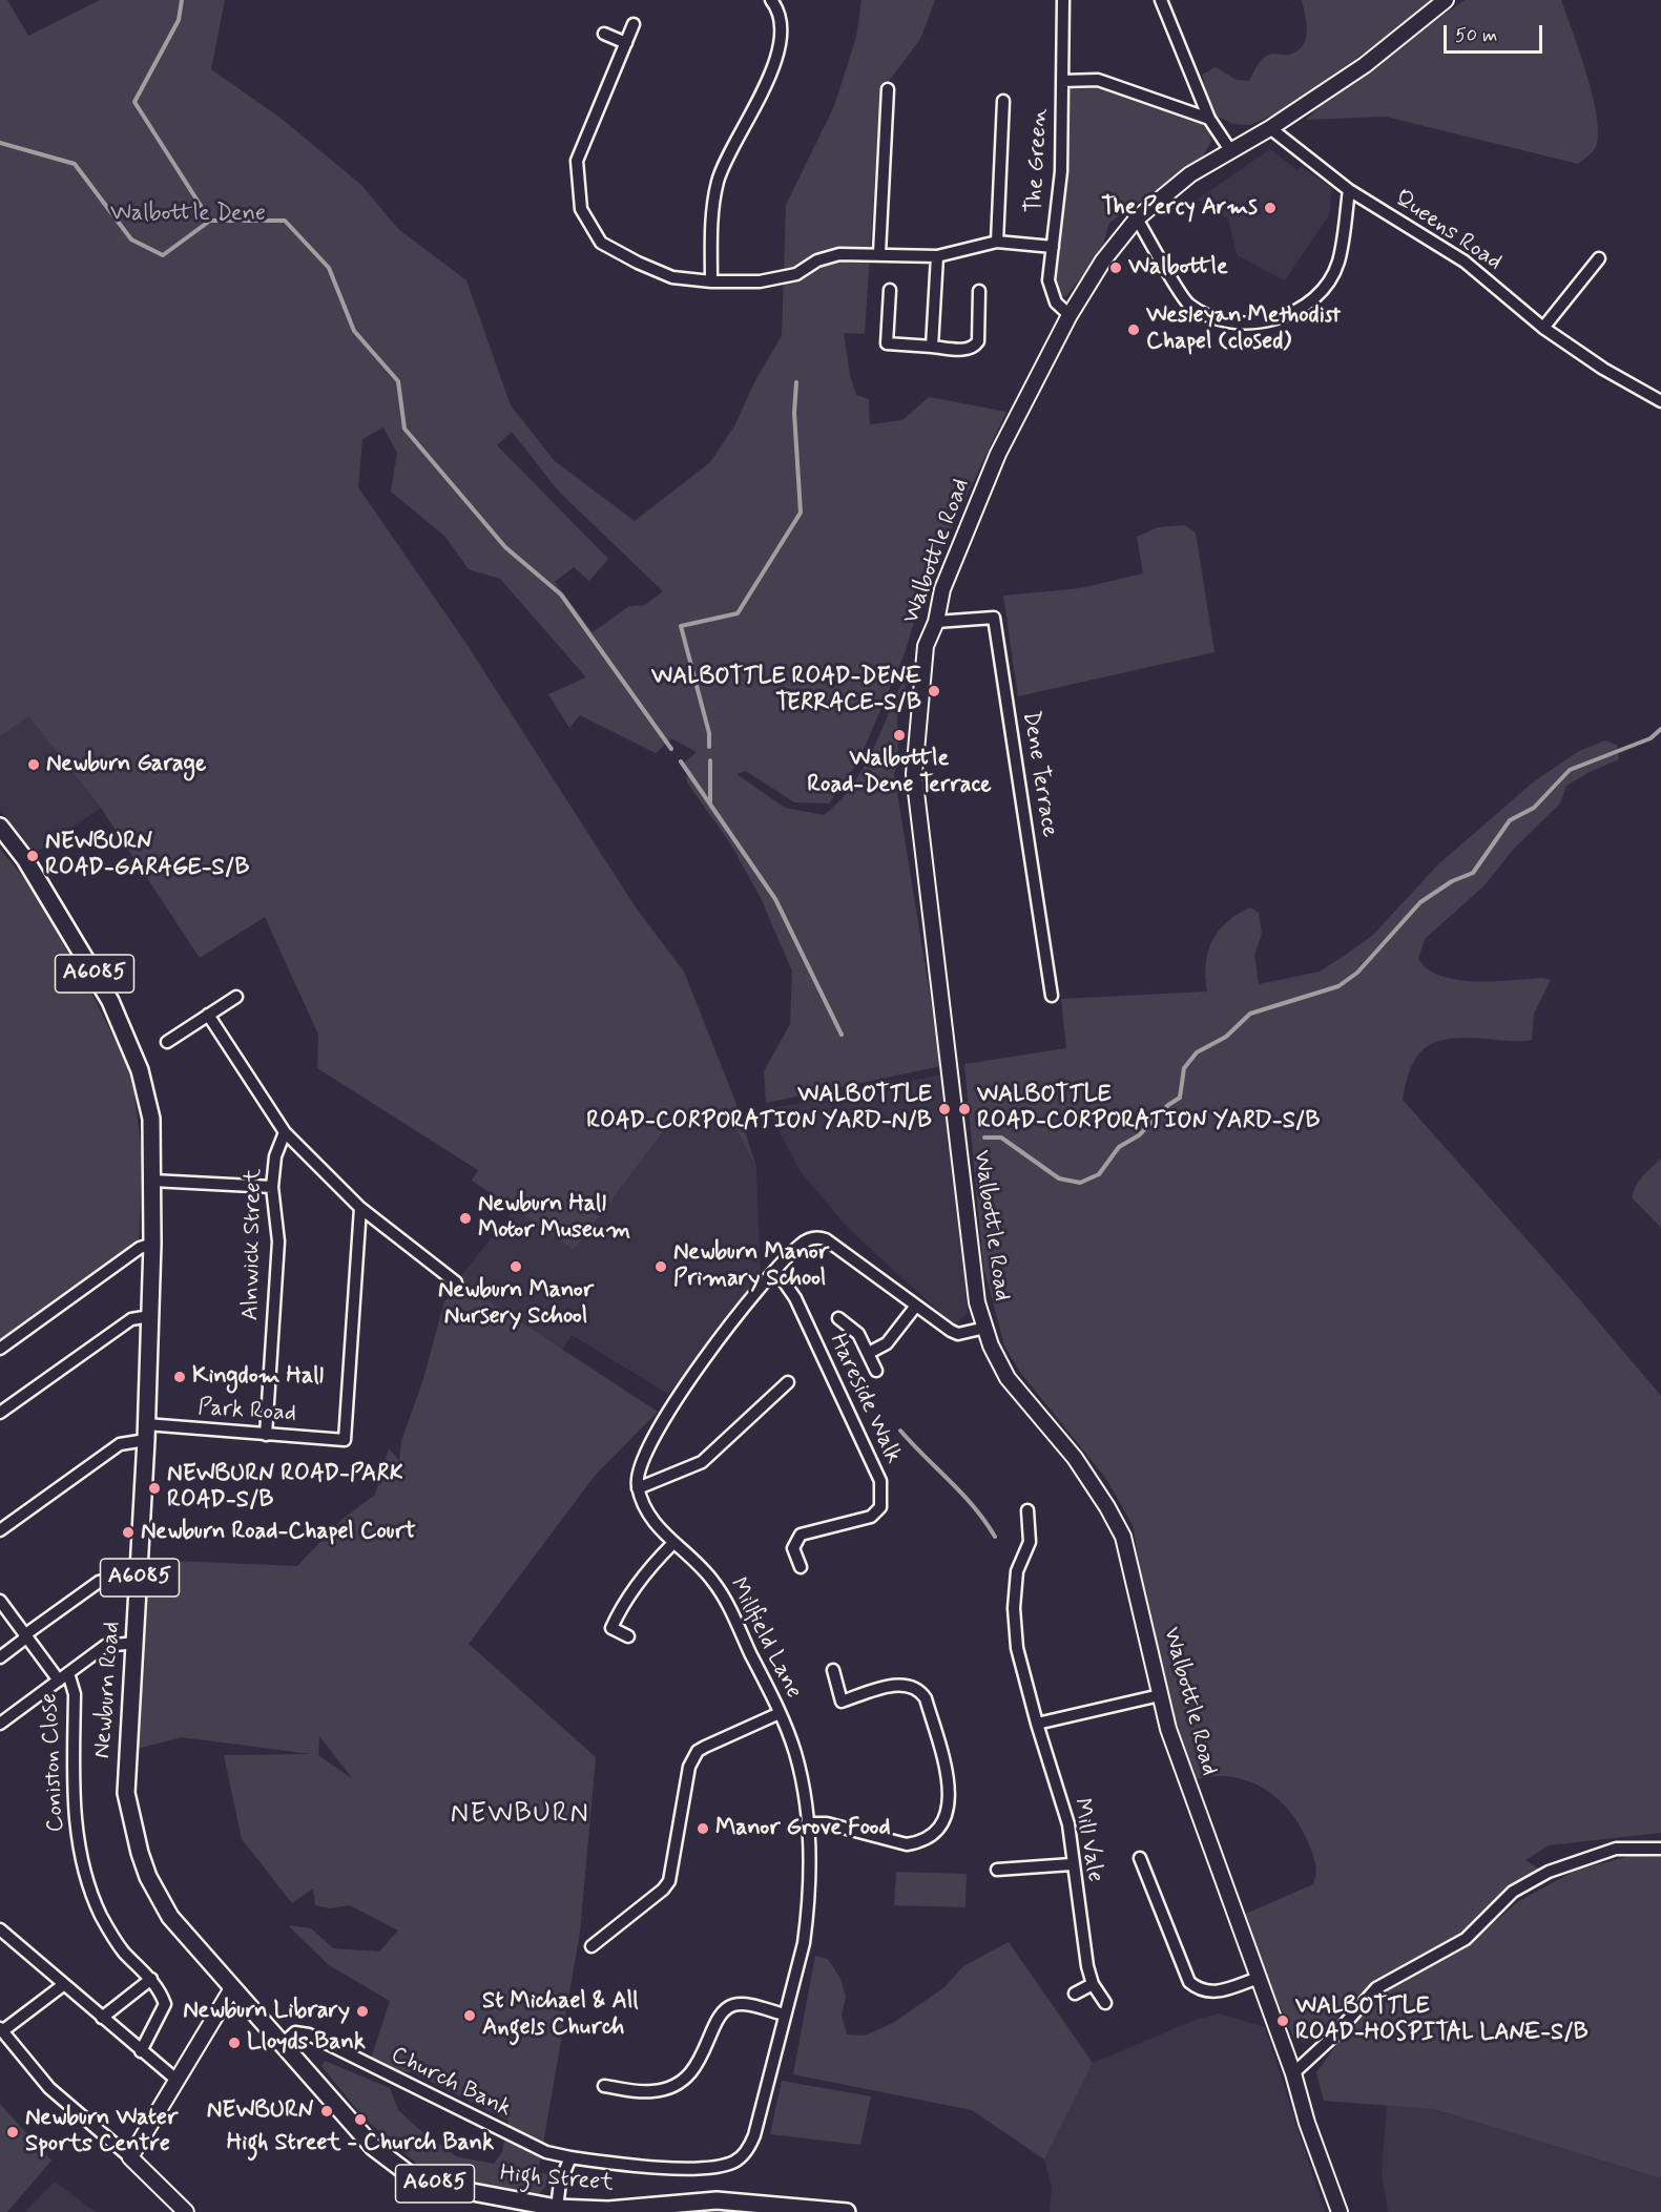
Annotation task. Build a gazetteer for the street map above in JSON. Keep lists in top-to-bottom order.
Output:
{
  "streets": {
    "main road": ["A6085", "Newburn Road", "High Street"],
    "street": [
      "The Green",
      "Queens Road",
      "Walbottle Road",
      "Dene Terrace",
      "Alnwick Street",
      "Hareside Walk",
      "Park Road",
      "Millfield Lane",
      "Coniston Close",
      "Mill Vale",
      "Church Bank"
    ]
  },
  "crossings": [
    ["The Green", "Walbottle Road"],
    ["Queens Road", "Walbottle Road"],
    ["Walbottle Road", "Dene Terrace"],
    ["Alnwick Street", "Park Road"],
    ["Park Road", "Newburn Road"],
    ["Millfield Lane", "Church Bank"],
    ["Newburn Road", "High Street"],
    ["Church Bank", "High Street"]
  ],
  "districts": ["NEWBURN"],
  "parks": ["Walbottle Dene"],
  "places": [
    "The Percy Arms",
    "Walbottle",
    "Wesleyan Methodist Chapel (closed)",
    "WALBOTTLE ROAD-DENE TERRACE-S/B",
    "Walbottle Road-Dene Terrace",
    "Newburn Garage",
    "NEWBURN ROAD-GARAGE-S/B",
    "WALBOTTLE ROAD-CORPORATION YARD-N/B",
    "WALBOTTLE ROAD-CORPORATION YARD-S/B",
    "Newburn Hall Motor Museum",
    "Newburn Manor Nursery School",
    "Newburn Manor Primary School",
    "Kingdom Hall",
    "NEWBURN ROAD-PARK ROAD-S/B",
    "Newburn Road-Chapel Court",
    "Manor Grove Food",
    "Newburn Library",
    "St Michael & All Angels Church",
    "WALBOTTLE ROAD-HOSPITAL LANE-S/B",
    "Lloyds Bank",
    "NEWBURN",
    "High Street - Church Bank",
    "Newburn Water Sports Centre"
  ],
  "scale_bar": "50 m"
}
